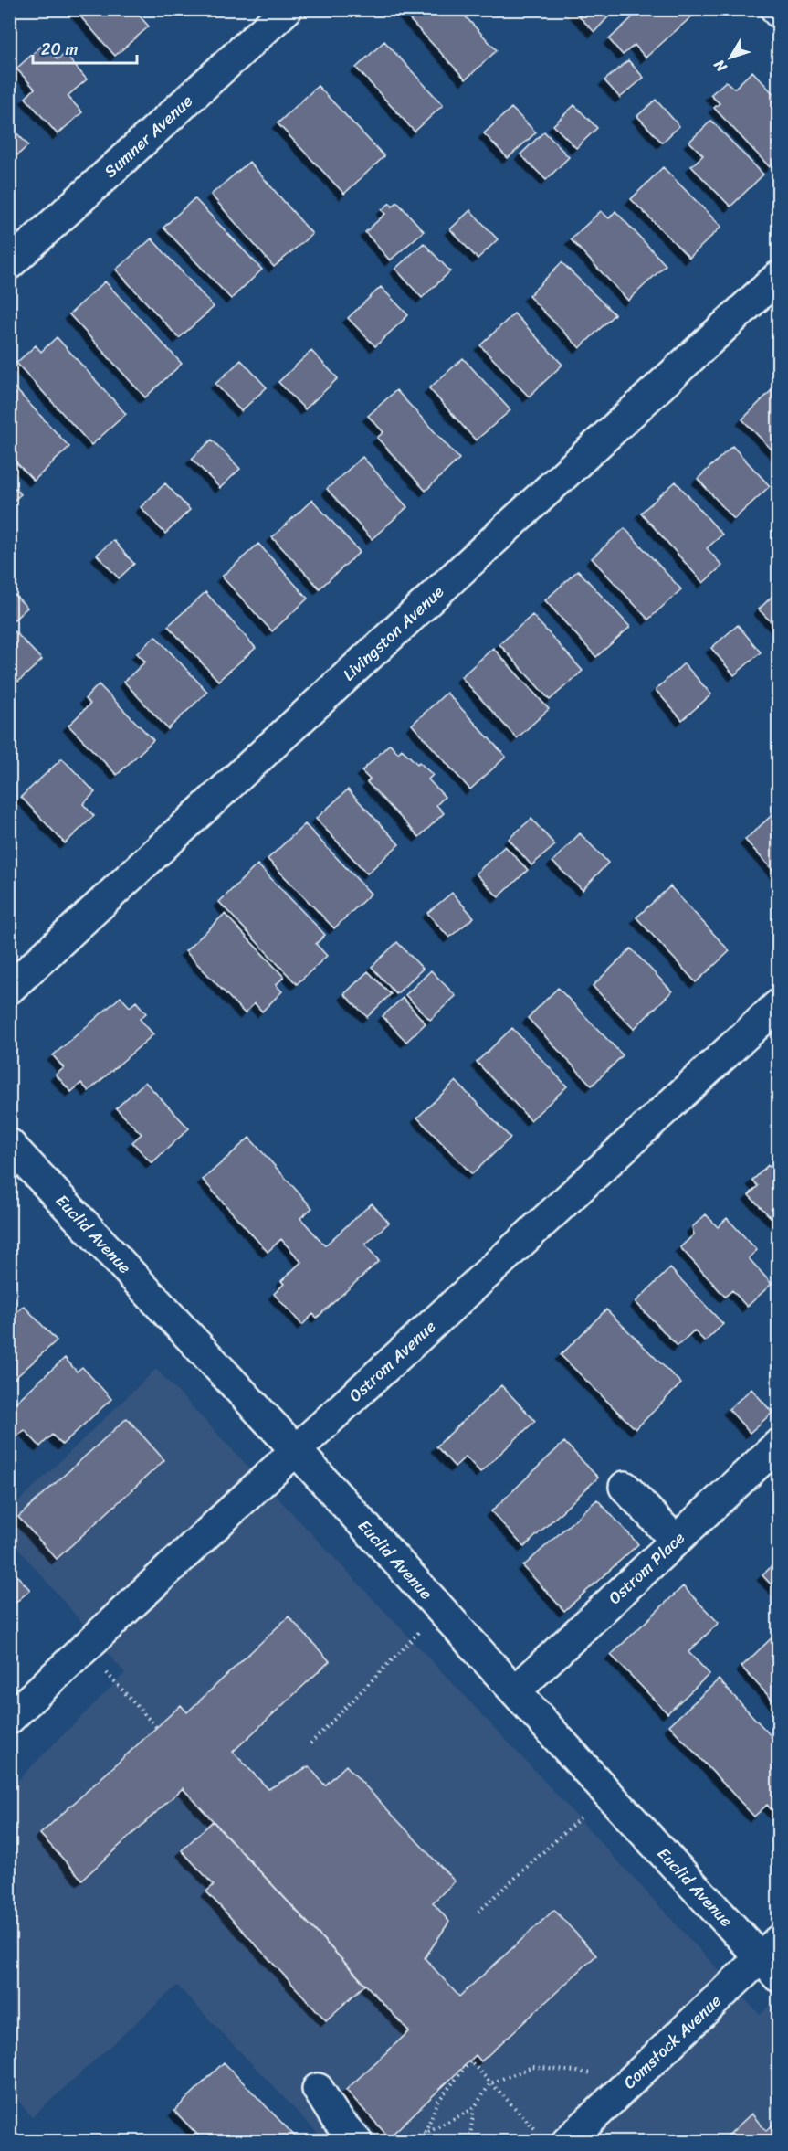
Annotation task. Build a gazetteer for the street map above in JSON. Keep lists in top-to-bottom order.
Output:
{
  "streets": {
    "street": [
      "Sumner Avenue",
      "Livingston Avenue",
      "Euclid Avenue",
      "Ostrom Avenue",
      "Ostrom Place",
      "Comstock Avenue"
    ]
  },
  "crossings": [
    ["Euclid Avenue", "Ostrom Avenue"],
    ["Euclid Avenue", "Ostrom Place"],
    ["Euclid Avenue", "Comstock Avenue"]
  ],
  "scale_bar": "20 m",
  "north": "bottom left"
}
